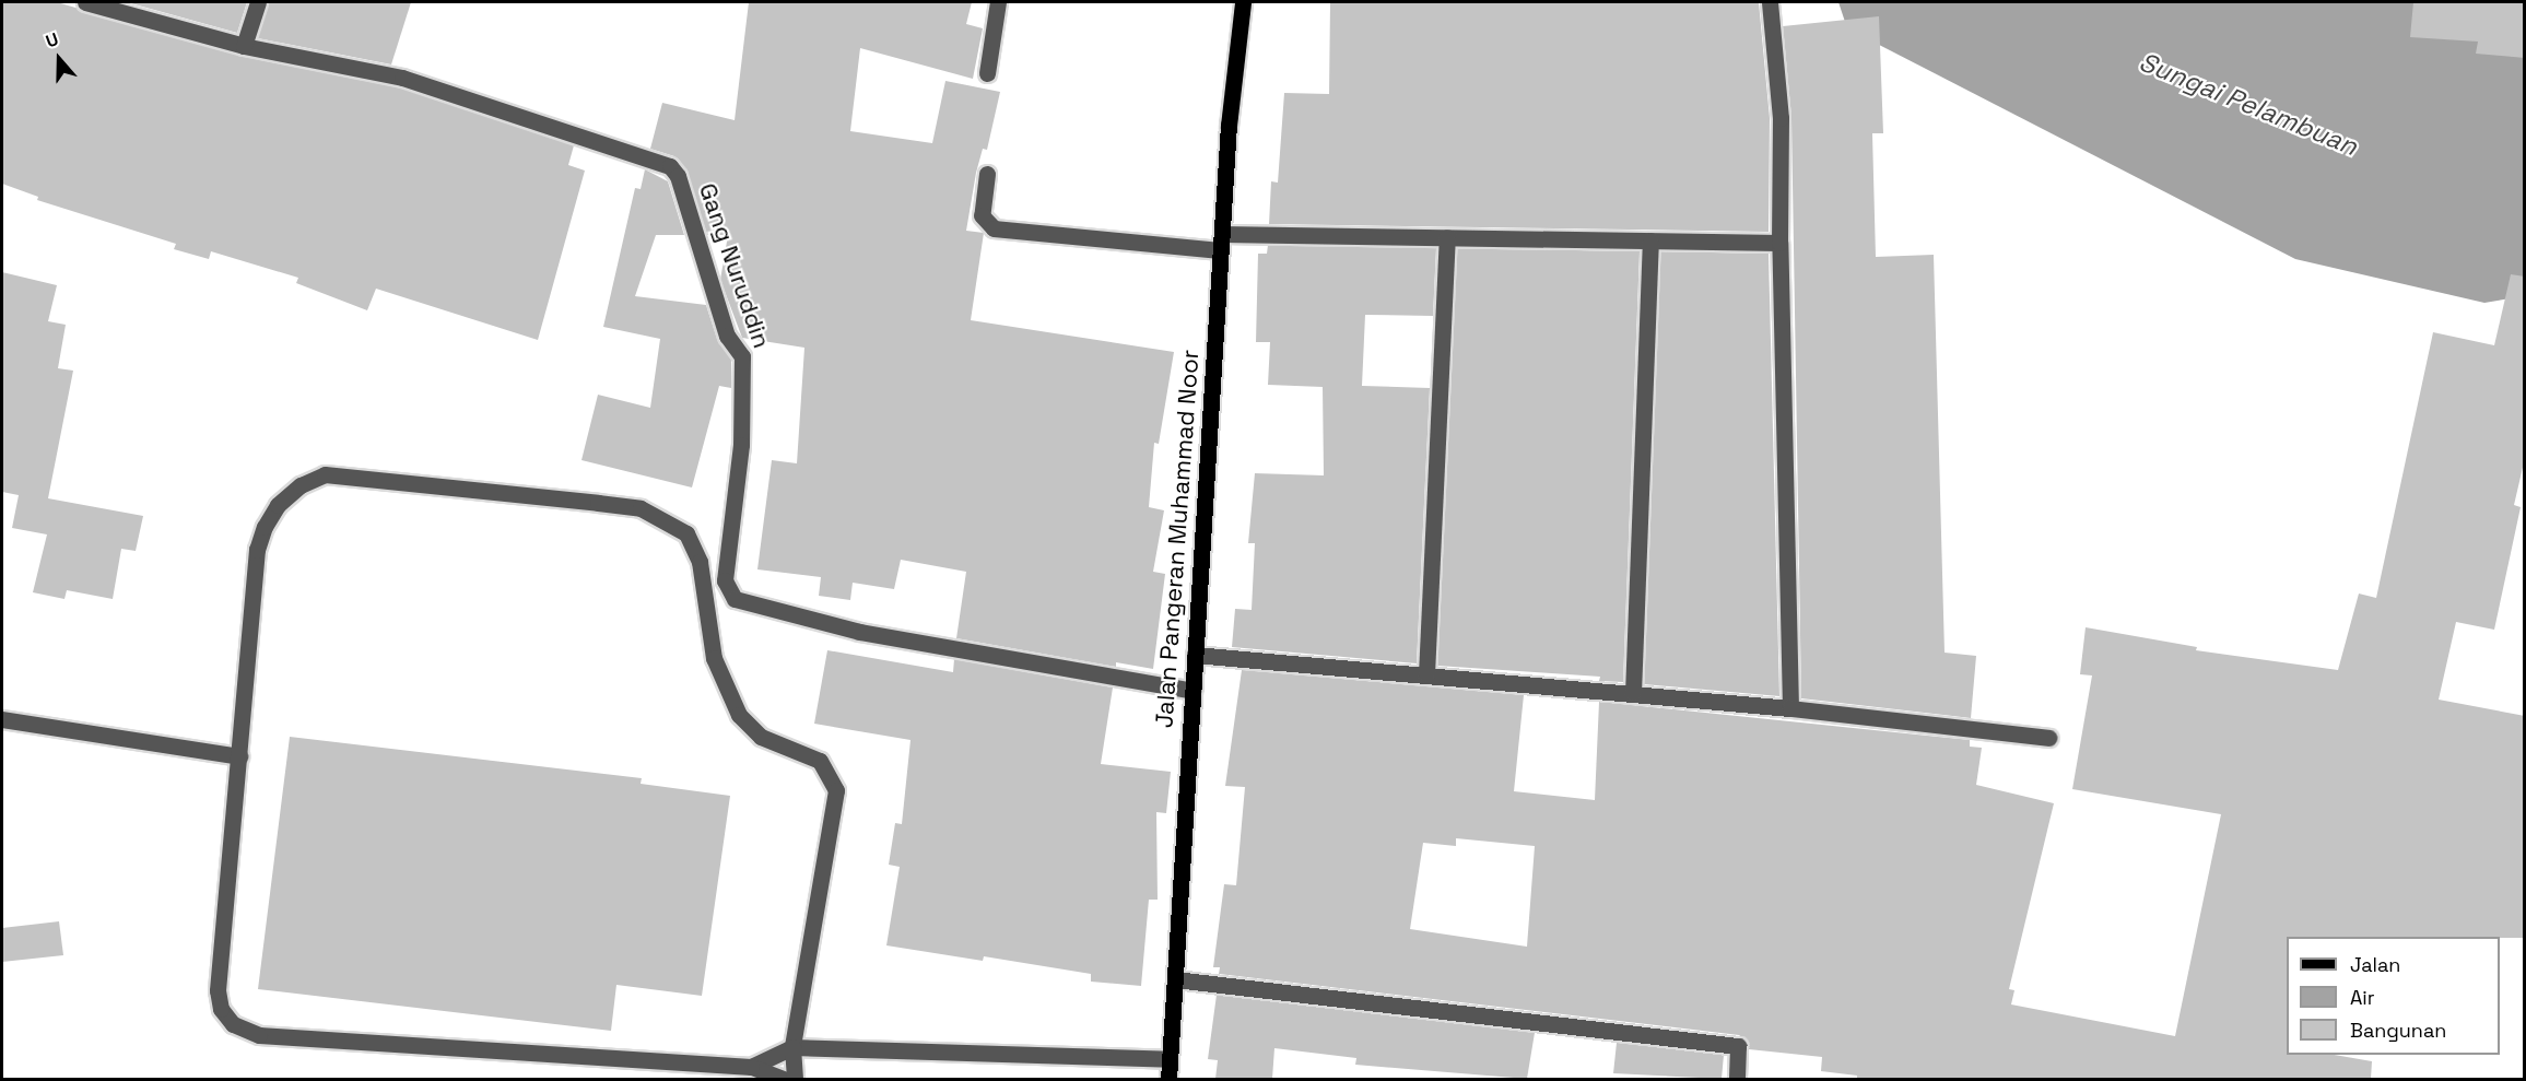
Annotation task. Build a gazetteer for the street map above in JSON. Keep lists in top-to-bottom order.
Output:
{
  "streets": {
    "main road": ["Jalan Pangeran Muhammad Noor"],
    "street": ["Gang Nuruddin"]
  },
  "crossings": [
    ["Gang Nuruddin", "Jalan Pangeran Muhammad Noor"]
  ],
  "water": ["Sungai Pelambuan"],
  "legend": ["Jalan", "Air", "Bangunan"],
  "north": "top"
}
